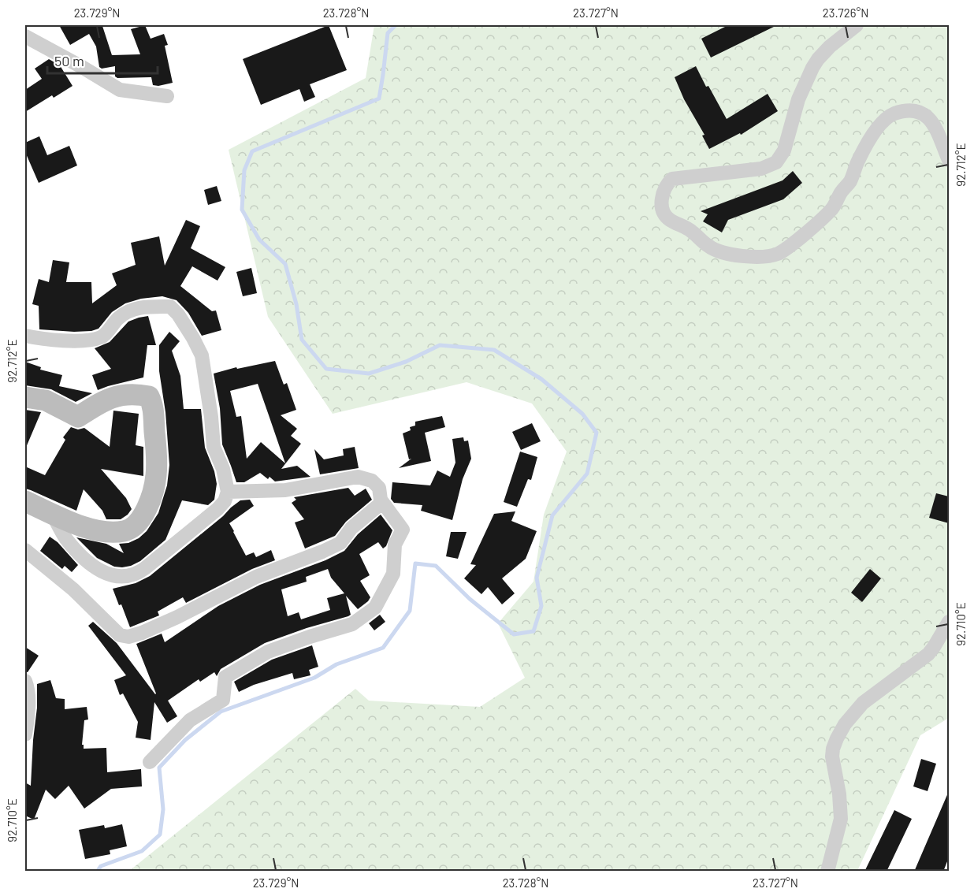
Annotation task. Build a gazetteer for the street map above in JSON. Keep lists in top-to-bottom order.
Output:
{
  "scale_bar": "50 m",
  "coordinates": [
    "23.729°N",
    "23.728°N",
    "23.727°N",
    "23.726°N",
    "92.712°E",
    "92.710°E"
  ]
}
